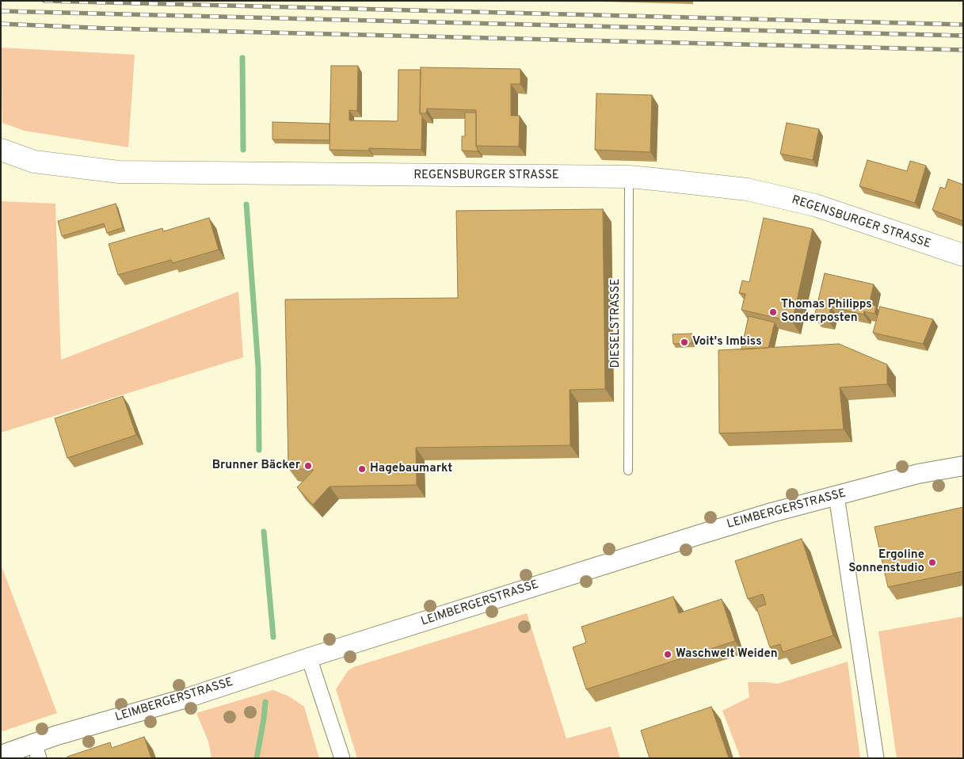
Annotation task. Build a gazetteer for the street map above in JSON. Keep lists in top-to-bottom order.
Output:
{
  "streets": {
    "main road": ["REGENSBURGER STRASSE"],
    "street": ["LEIMBERGERSTRASSE"],
    "lane": ["DIESELSTRASSE"]
  },
  "crossings": [
    ["REGENSBURGER STRASSE", "DIESELSTRASSE"]
  ],
  "places": [
    "Thomas Philipps Sonderposten",
    "Voit's Imbiss",
    "Brunner Bäcker",
    "Hagebaumarkt",
    "Ergoline Sonnenstudio",
    "Waschwelt Weiden"
  ]
}
